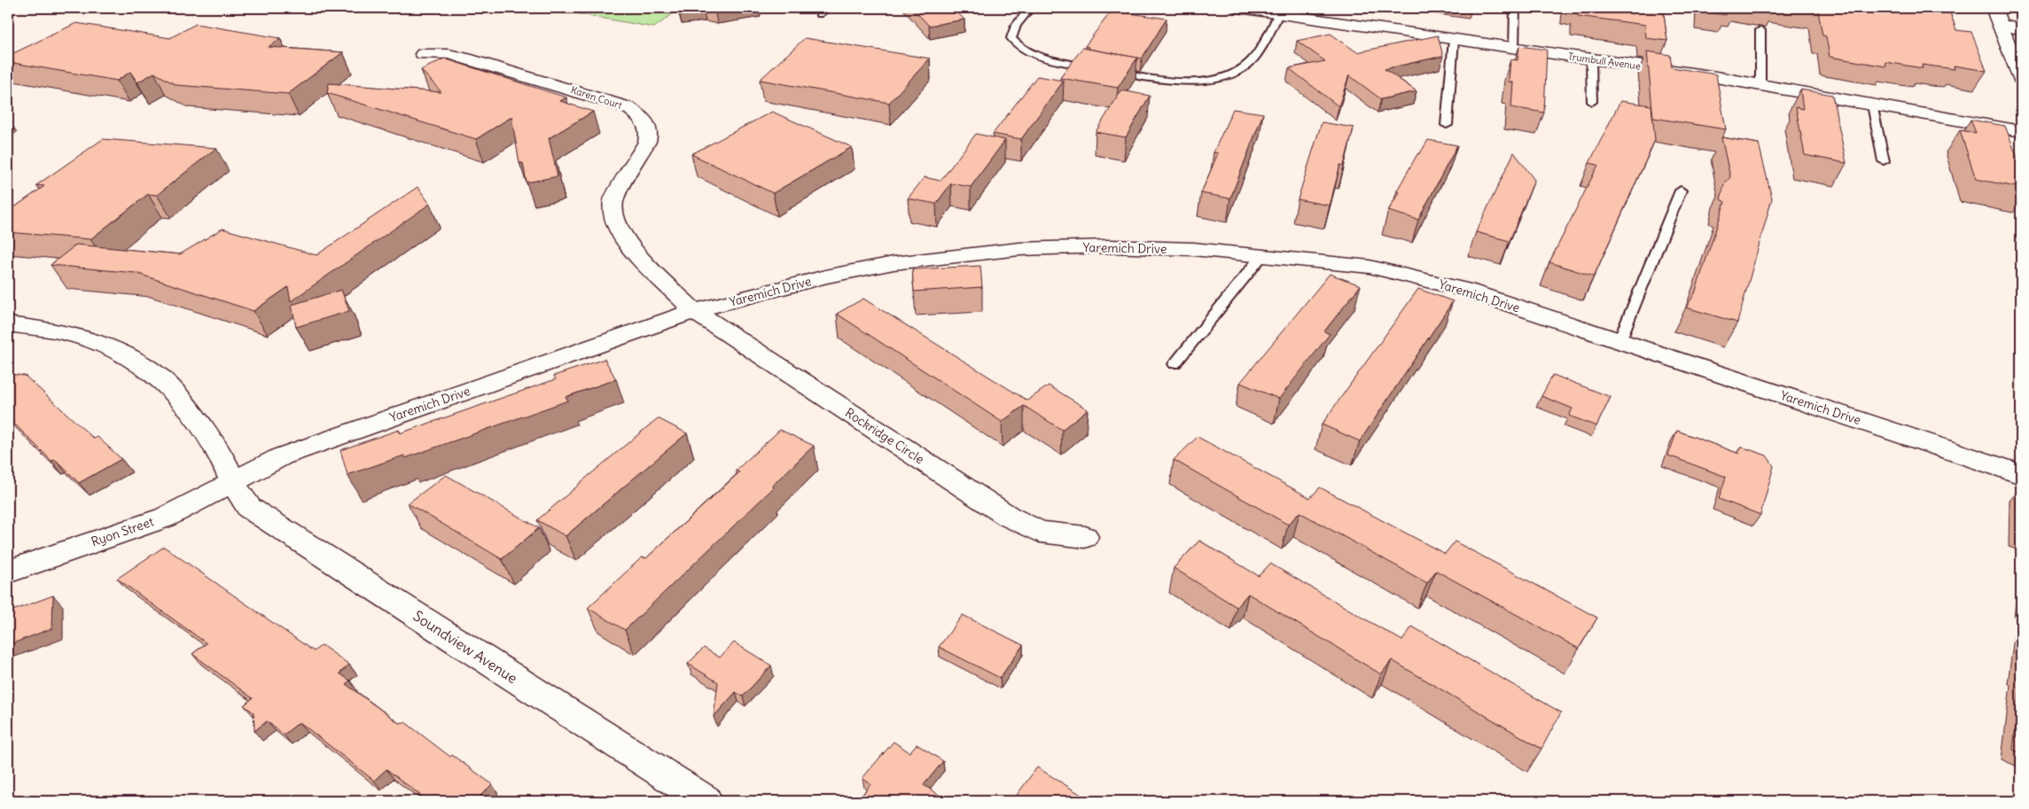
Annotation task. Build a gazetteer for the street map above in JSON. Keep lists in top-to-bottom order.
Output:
{
  "streets": {
    "street": [
      "Trumbull Avenue",
      "Karen Court",
      "Yaremich Drive",
      "Rockridge Circle",
      "Ryon Street",
      "Soundview Avenue"
    ]
  },
  "crossings": [
    ["Karen Court", "Yaremich Drive"],
    ["Karen Court", "Rockridge Circle"],
    ["Yaremich Drive", "Rockridge Circle"],
    ["Yaremich Drive", "Ryon Street"],
    ["Yaremich Drive", "Soundview Avenue"],
    ["Ryon Street", "Soundview Avenue"]
  ]
}
